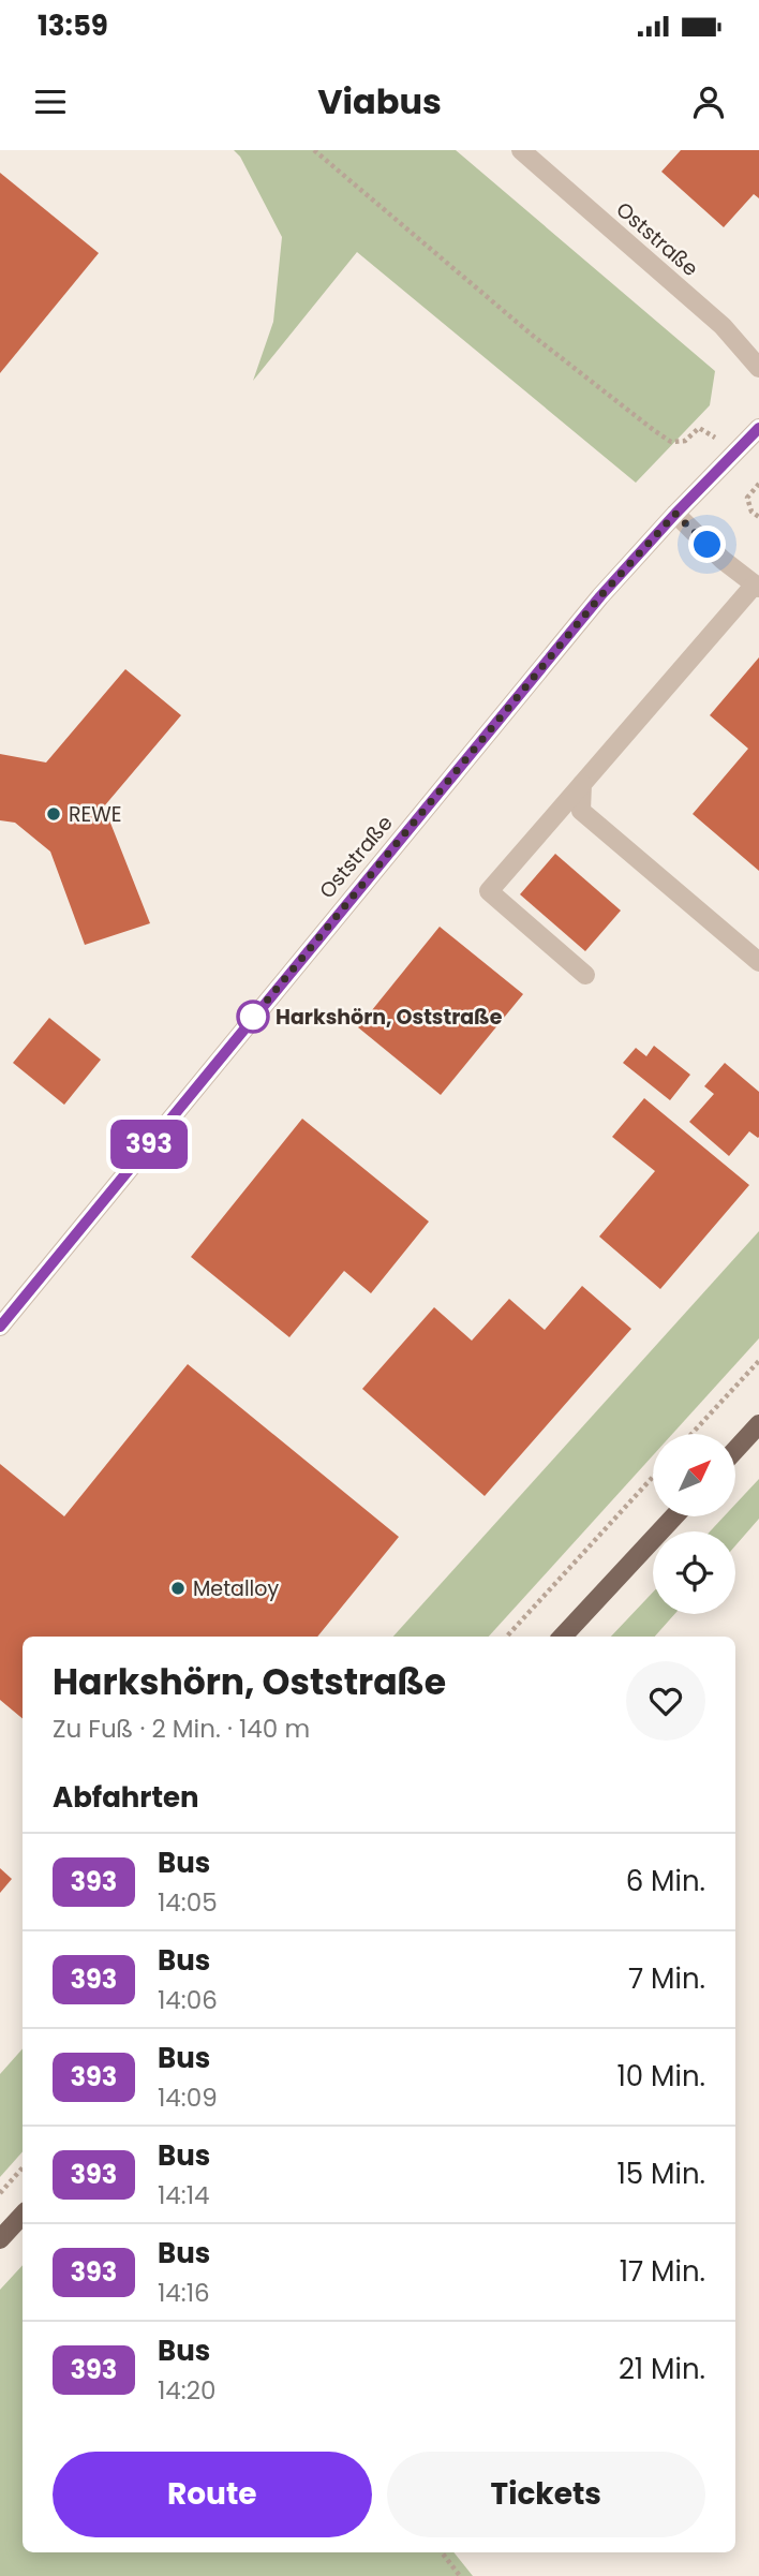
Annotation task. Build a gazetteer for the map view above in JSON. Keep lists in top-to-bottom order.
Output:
{
  "streets": {
    "street": ["Oststraße"]
  },
  "places": ["REWE", "Harkshörn, Oststraße", "Metalloy"],
  "lines": ["bus line 393"],
  "north": "top right",
  "page": {
    "status": "13:59",
    "header": "Viabus",
    "on_map": "393",
    "heading": [
      ["Harkshörn, Oststraße", "Zu Fuß · 2 Min. · 140 m"],
      "Abfahrten"
    ],
    "list": [
      {
        "mark": "393",
        "name": "Bus",
        "note": "14:05",
        "value": "6 Min."
      },
      {
        "mark": "393",
        "name": "Bus",
        "note": "14:06",
        "value": "7 Min."
      },
      {
        "mark": "393",
        "name": "Bus",
        "note": "14:09",
        "value": "10 Min."
      },
      {
        "mark": "393",
        "name": "Bus",
        "note": "14:14",
        "value": "15 Min."
      },
      {
        "mark": "393",
        "name": "Bus",
        "note": "14:16",
        "value": "17 Min."
      },
      {
        "mark": "393",
        "name": "Bus",
        "note": "14:20",
        "value": "21 Min."
      }
    ],
    "buttons": ["Route", "Tickets"]
  }
}
